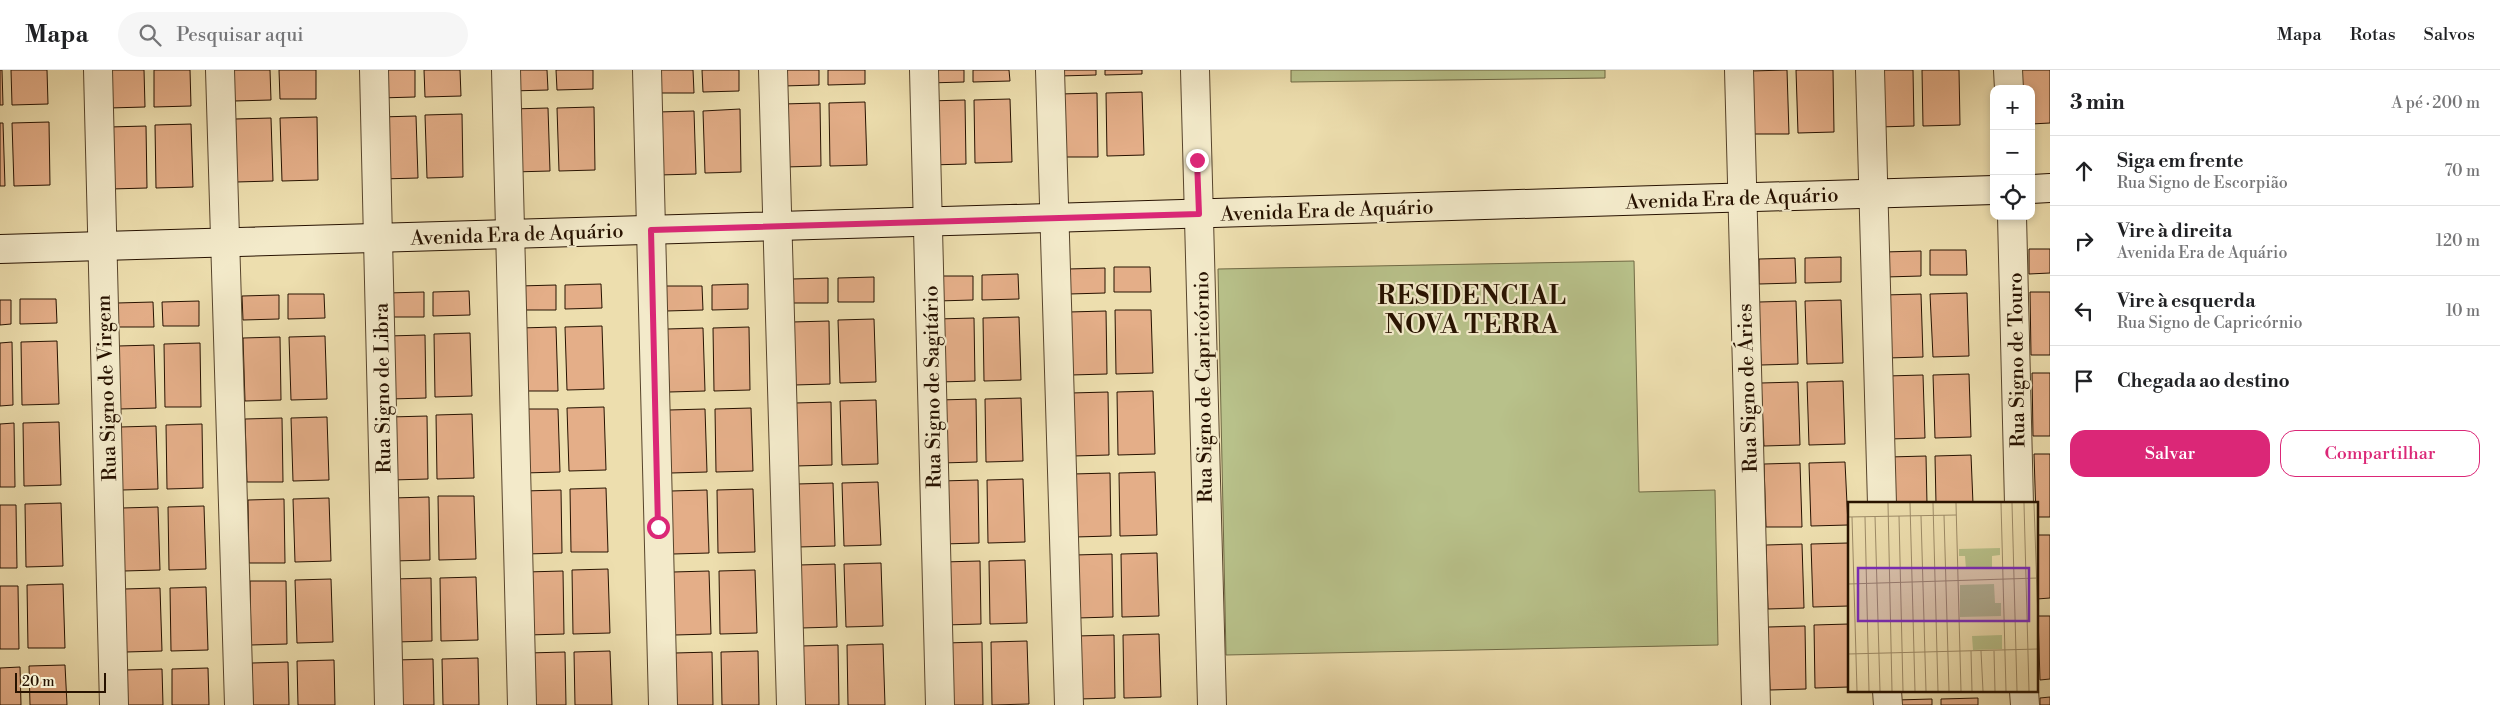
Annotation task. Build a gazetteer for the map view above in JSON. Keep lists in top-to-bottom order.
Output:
{
  "streets": {
    "street": [
      "Avenida Era de Aquário",
      "Rua Signo de Touro",
      "Rua Signo de Sagitário",
      "Rua Signo de Capricórnio",
      "Rua Signo de Virgem",
      "Rua Signo de Libra",
      "Rua Signo de Áries"
    ]
  },
  "crossings": [
    ["Avenida Era de Aquário", "Rua Signo de Sagitário"],
    ["Avenida Era de Aquário", "Rua Signo de Capricórnio"],
    ["Avenida Era de Aquário", "Rua Signo de Virgem"],
    ["Avenida Era de Aquário", "Rua Signo de Libra"],
    ["Avenida Era de Aquário", "Rua Signo de Áries"]
  ],
  "districts": ["RESIDENCIAL NOVA TERRA"],
  "scale_bar": "20 m",
  "page": {
    "header": "Mapa",
    "search": "Pesquisar aqui",
    "nav": ["Mapa", "Rotas", "Salvos"],
    "heading": ["3 min", "A pé · 200 m"],
    "map_buttons": ["+", "−"],
    "list": [
      ["Siga em frente", "Rua Signo de Escorpião", "70 m"],
      ["Vire à direita", "Avenida Era de Aquário", "120 m"],
      ["Vire à esquerda", "Rua Signo de Capricórnio", "10 m"],
      "Chegada ao destino"
    ],
    "buttons": ["Salvar", "Compartilhar"],
    "scale": "20 m"
  }
}
